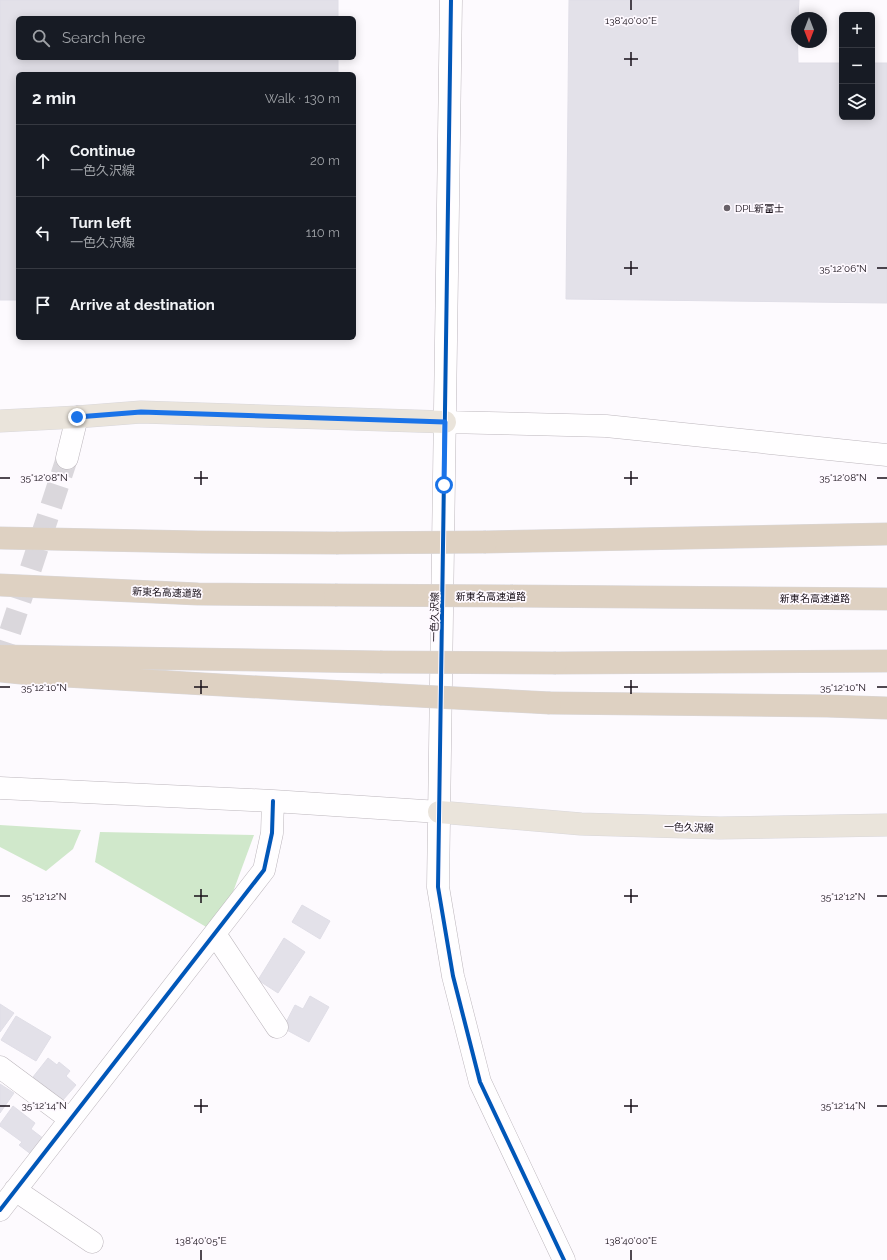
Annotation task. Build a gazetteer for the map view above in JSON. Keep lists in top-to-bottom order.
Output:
{
  "streets": {
    "highway": ["新東名高速道路"],
    "main road": ["一色久沢線"]
  },
  "places": ["DPL新富士"],
  "north": "bottom",
  "page": {
    "map_buttons": ["+", "−"],
    "search": "Search here",
    "heading": ["2 min", "Walk · 130 m"],
    "list": [
      ["Continue", "一色久沢線", "20 m"],
      ["Turn left", "一色久沢線", "110 m"],
      "Arrive at destination"
    ]
  },
  "coordinates": [
    "138°40'00\"E",
    "35°12'06\"N",
    "35°12'08\"N",
    "35°12'10\"N",
    "35°12'12\"N",
    "35°12'14\"N",
    "138°40'05\"E"
  ]
}
